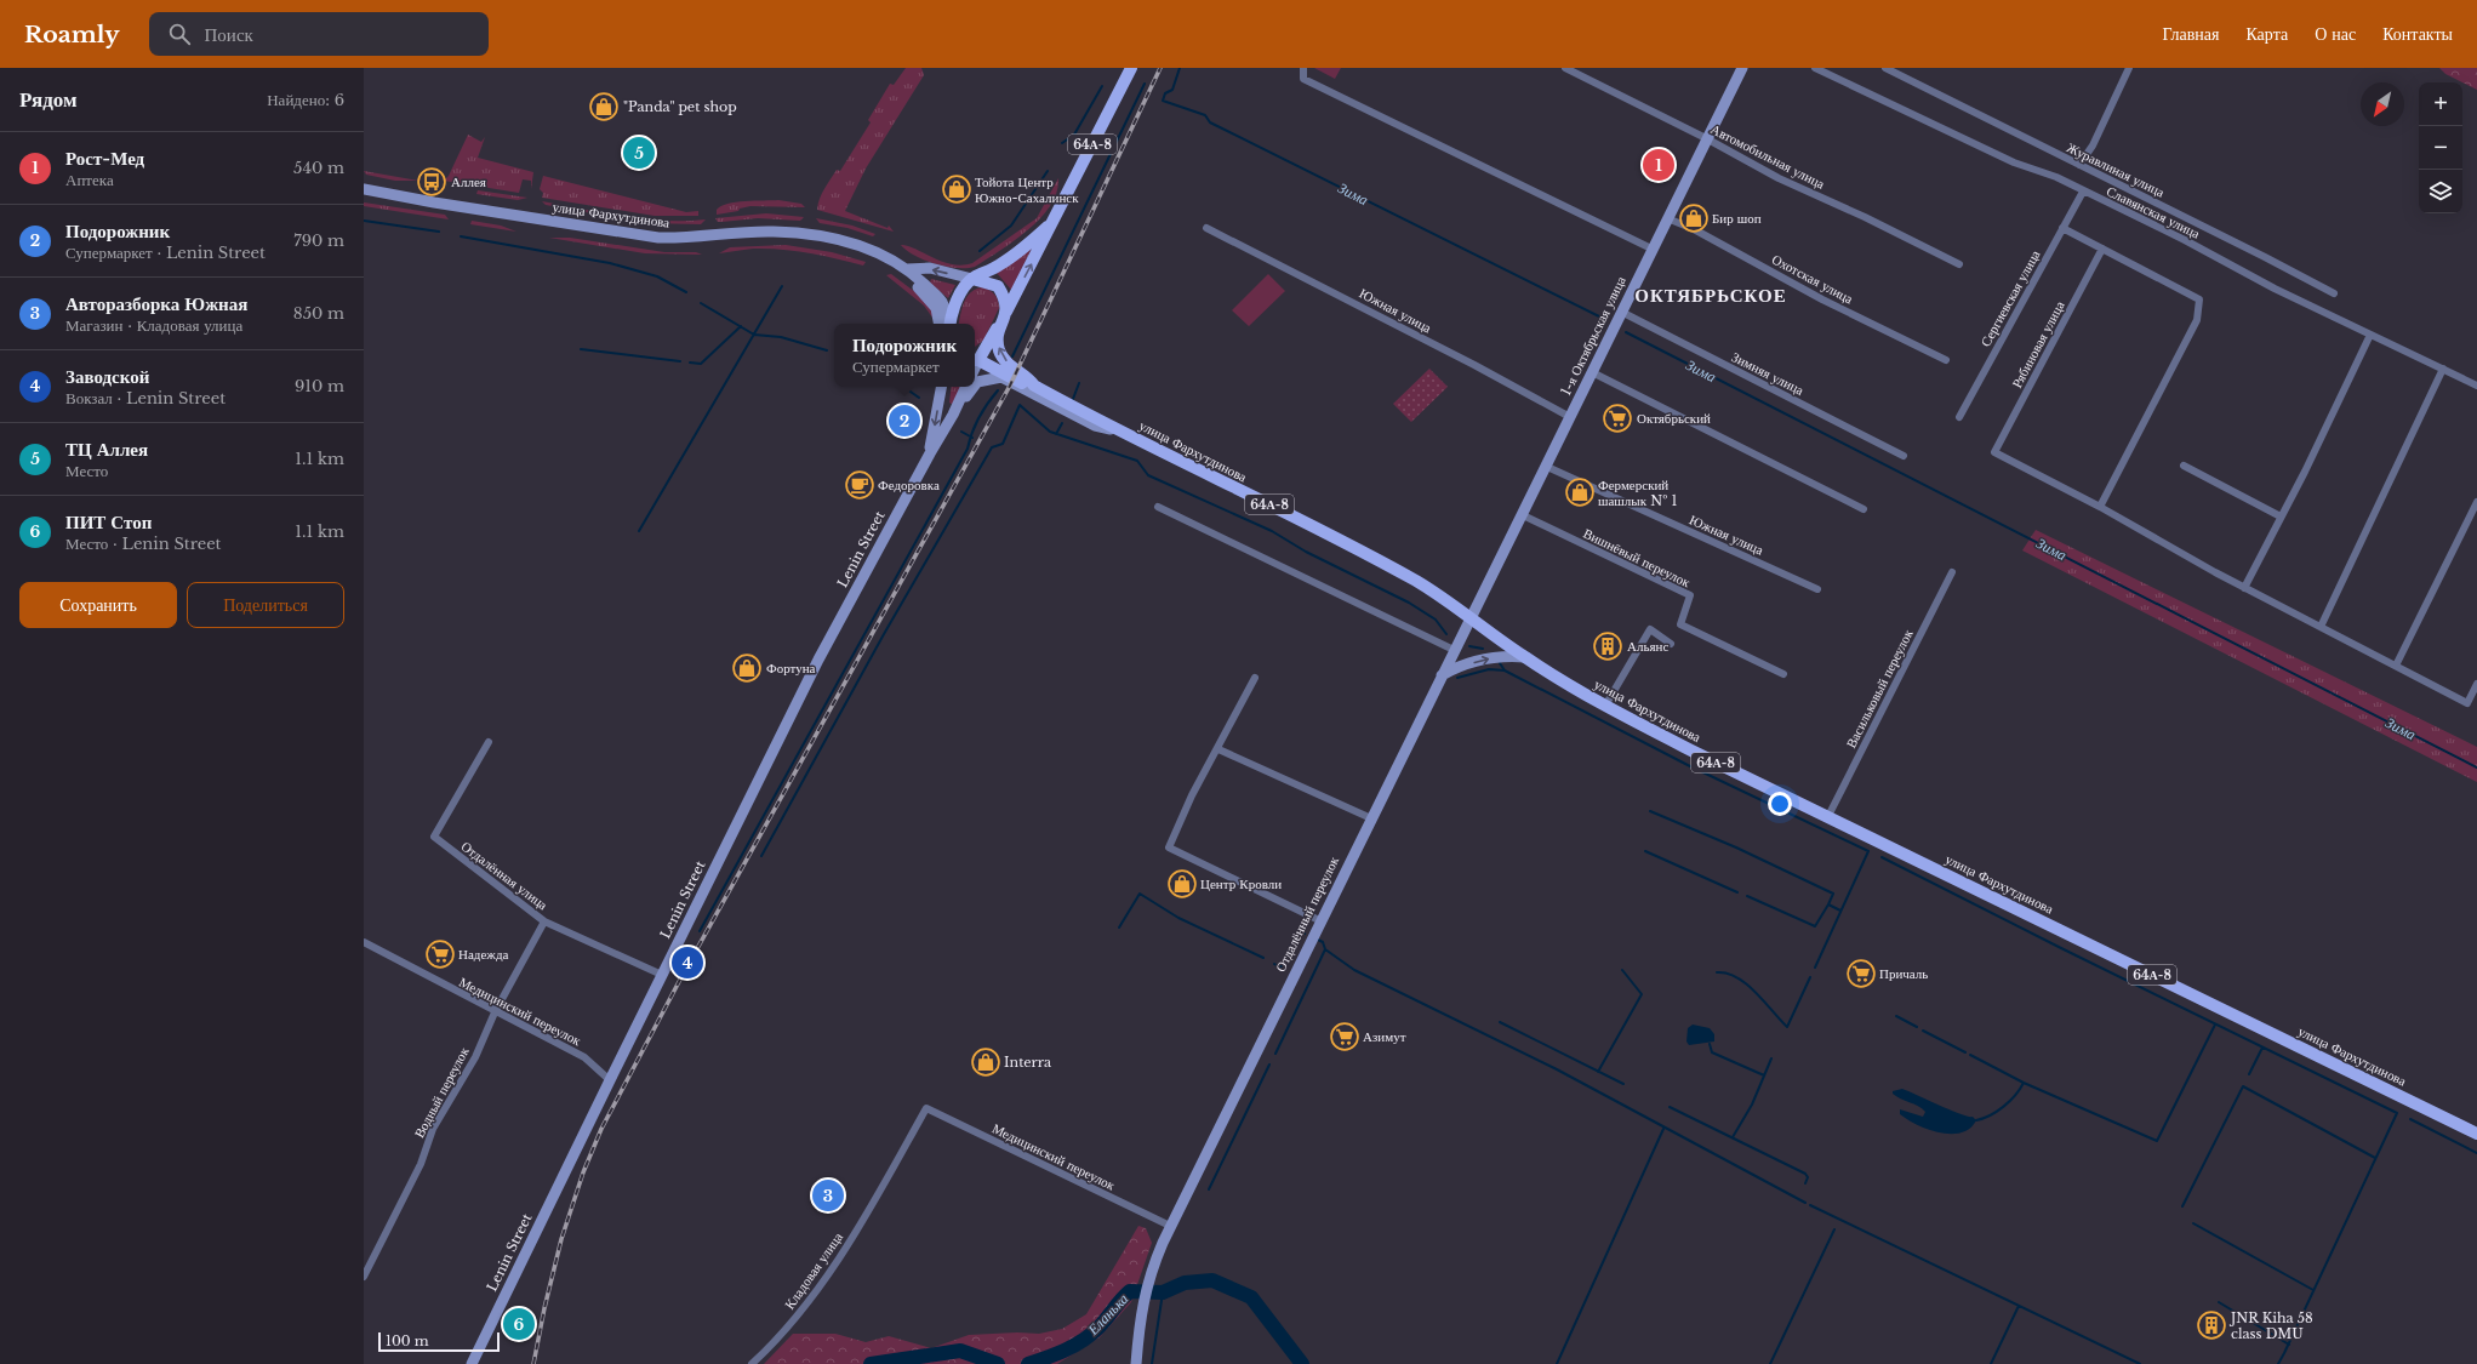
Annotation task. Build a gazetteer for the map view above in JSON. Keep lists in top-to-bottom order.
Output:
{
  "streets": {
    "main road": [
      "64А-8",
      "улица Фархутдинова",
      "1-я Октябрьская улица",
      "Lenin Street",
      "Отдалённый переулок"
    ],
    "street": [
      "Автомобильная улица",
      "Журавлиная улица",
      "Славянская улица",
      "Охотская улица",
      "Сергиевская улица",
      "Южная улица",
      "Рябиновая улица",
      "Зимняя улица",
      "Вишнёвый переулок",
      "Васильковый переулок",
      "Отдалённая улица",
      "Медицинский переулок",
      "Водный переулок",
      "Кладовая улица"
    ]
  },
  "crossings": [
    ["64А-8", "улица Фархутдинова"],
    ["Автомобильная улица", "1-я Октябрьская улица"],
    ["Славянская улица", "Сергиевская улица"],
    ["улица Фархутдинова", "1-я Октябрьская улица"],
    ["улица Фархутдинова", "Васильковый переулок"],
    ["улица Фархутдинова", "Отдалённый переулок"],
    ["Охотская улица", "1-я Октябрьская улица"],
    ["Южная улица", "1-я Октябрьская улица"],
    ["1-я Октябрьская улица", "Зимняя улица"],
    ["1-я Октябрьская улица", "Вишнёвый переулок"],
    ["1-я Октябрьская улица", "Отдалённый переулок"],
    ["Lenin Street", "Отдалённая улица"],
    ["Lenin Street", "Медицинский переулок"],
    ["Отдалённая улица", "Водный переулок"],
    ["Отдалённый переулок", "Медицинский переулок"],
    ["Медицинский переулок", "Водный переулок"],
    ["Медицинский переулок", "Кладовая улица"]
  ],
  "districts": ["ОКТЯБРЬСКОЕ"],
  "water": ["Зима", "Еланька"],
  "places": {
    "shop": [
      "\"Panda\" pet shop",
      "Тойота Центр Южно-Сахалинск",
      "Бир шоп",
      "Фермерский шашлык № 1",
      "Фортуна",
      "Центр Кровли",
      "Interra"
    ],
    "bus stop": ["Аллея"],
    "supermarket": [
      "Октябрьский",
      "Надежда",
      "Причаль",
      "Азимут"
    ],
    "cafe": ["Федоровка"],
    "building": ["Альянс", "JNR Kiha 58 class DMU"]
  },
  "scale_bar": "100 m",
  "north": "bottom left",
  "page": {
    "header": "Roamly",
    "search": "Поиск",
    "nav": [
      "Главная",
      "Карта",
      "О нас",
      "Контакты"
    ],
    "heading": ["Рядом", "Найдено: 6"],
    "map_buttons": ["+", "−"],
    "list": [
      {
        "mark": "1",
        "name": "Рост-Мед",
        "note": "Аптека",
        "value": "540 m"
      },
      {
        "mark": "2",
        "name": "Подорожник",
        "note": "Супермаркет · Lenin Street",
        "value": "790 m"
      },
      {
        "mark": "3",
        "name": "Авторазборка Южная",
        "note": "Магазин · Кладовая улица",
        "value": "850 m"
      },
      {
        "mark": "4",
        "name": "Заводской",
        "note": "Вокзал · Lenin Street",
        "value": "910 m"
      },
      {
        "mark": "5",
        "name": "ТЦ Аллея",
        "note": "Место",
        "value": "1.1 km"
      },
      {
        "mark": "6",
        "name": "ПИТ Стоп",
        "note": "Место · Lenin Street",
        "value": "1.1 km"
      }
    ],
    "pins": [
      "5",
      "1",
      "2",
      "4",
      "3",
      "6"
    ],
    "popup": ["Подорожник", "Супермаркет"],
    "buttons": ["Сохранить", "Поделиться"],
    "scale": "100 m"
  }
}
